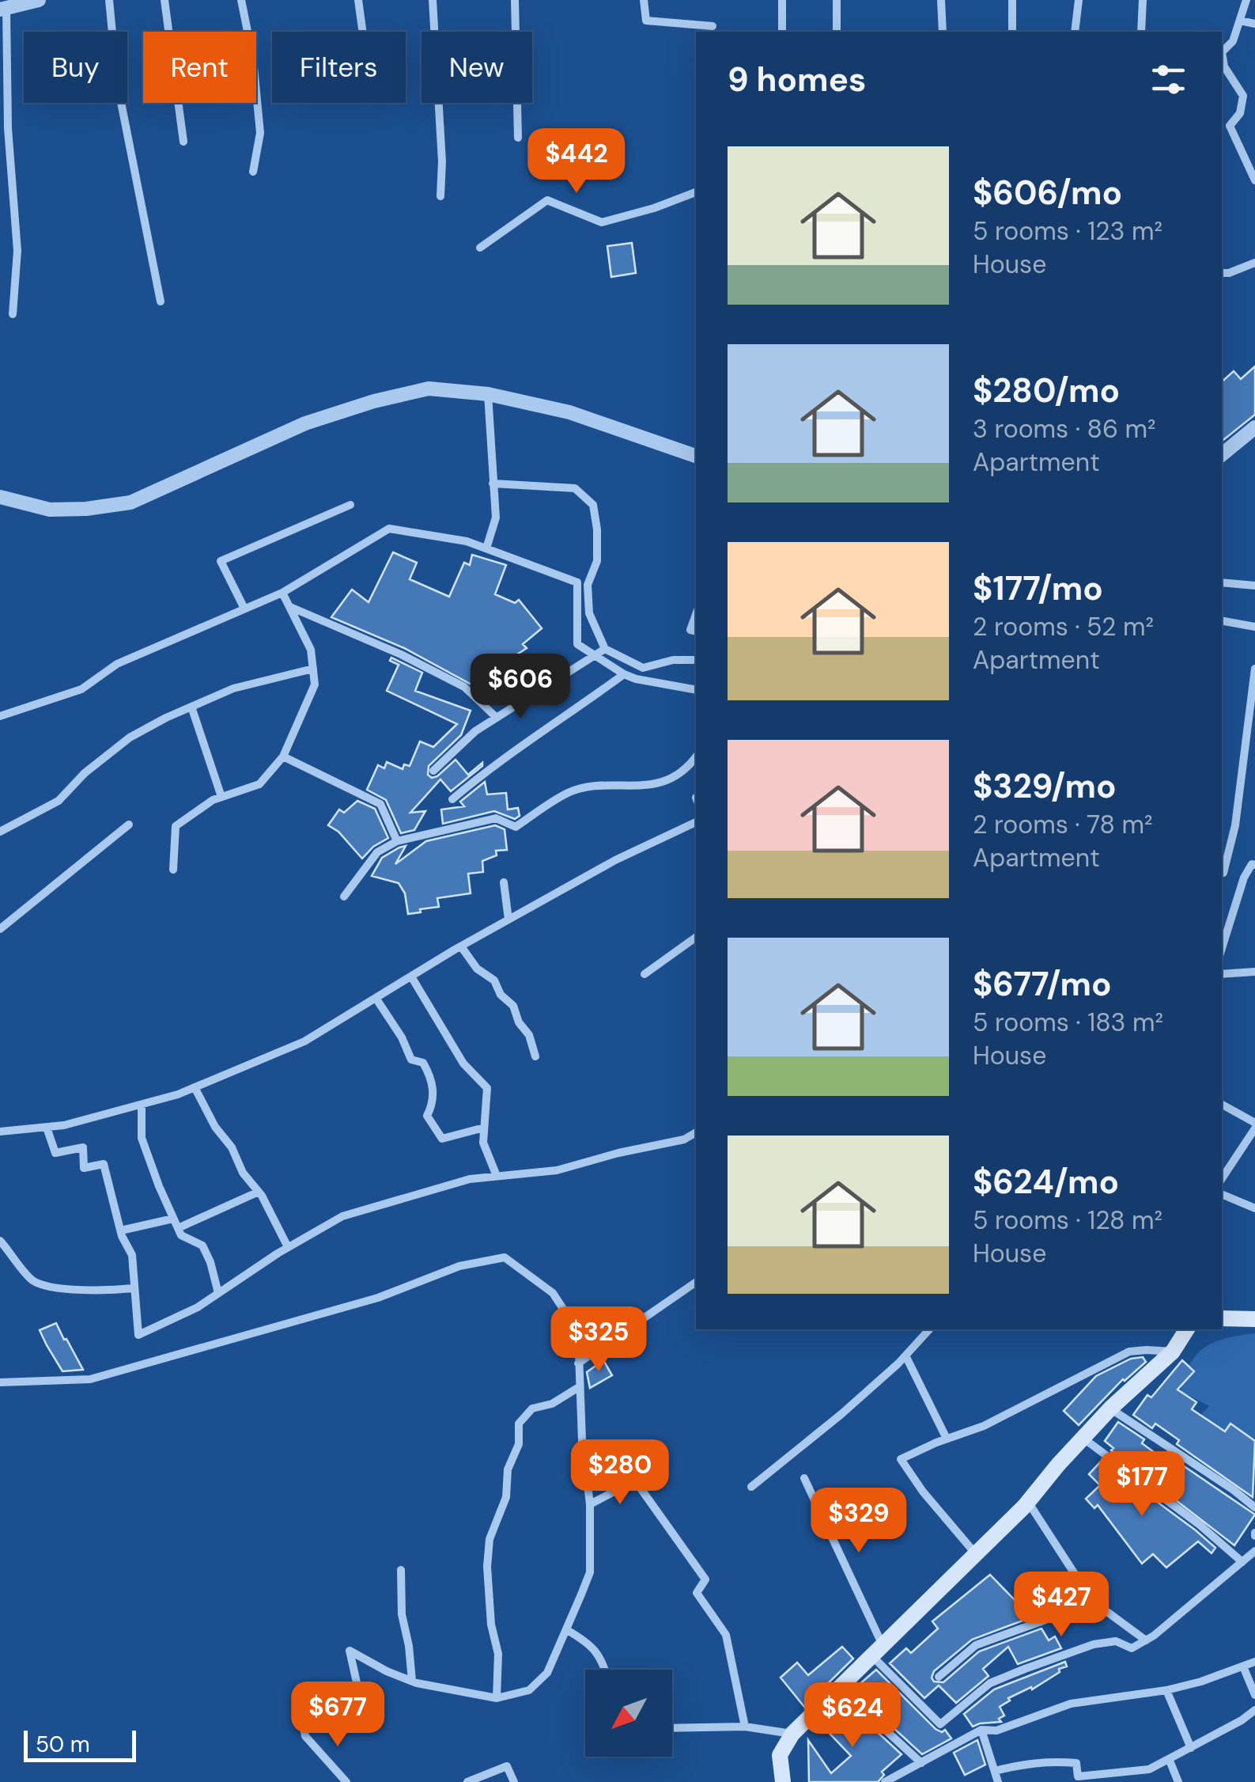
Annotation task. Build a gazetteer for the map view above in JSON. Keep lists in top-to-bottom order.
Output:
{
  "scale_bar": "50 m",
  "north": "bottom left",
  "page": {
    "chip": [
      "Buy",
      "Rent",
      "Filters",
      "New"
    ],
    "heading": "9 homes",
    "list": [
      {
        "name": "$606/mo",
        "note": "5 rooms · 123 m² · House"
      },
      {
        "name": "$280/mo",
        "note": "3 rooms · 86 m² · Apartment"
      },
      {
        "name": "$177/mo",
        "note": "2 rooms · 52 m² · Apartment"
      },
      {
        "name": "$329/mo",
        "note": "2 rooms · 78 m² · Apartment"
      },
      {
        "name": "$677/mo",
        "note": "5 rooms · 183 m² · House"
      },
      {
        "name": "$624/mo",
        "note": "5 rooms · 128 m² · House"
      }
    ],
    "price": [
      "$442",
      "$606",
      "$325",
      "$280",
      "$177",
      "$329",
      "$427",
      "$677",
      "$624"
    ],
    "scale": "50 m"
  }
}
